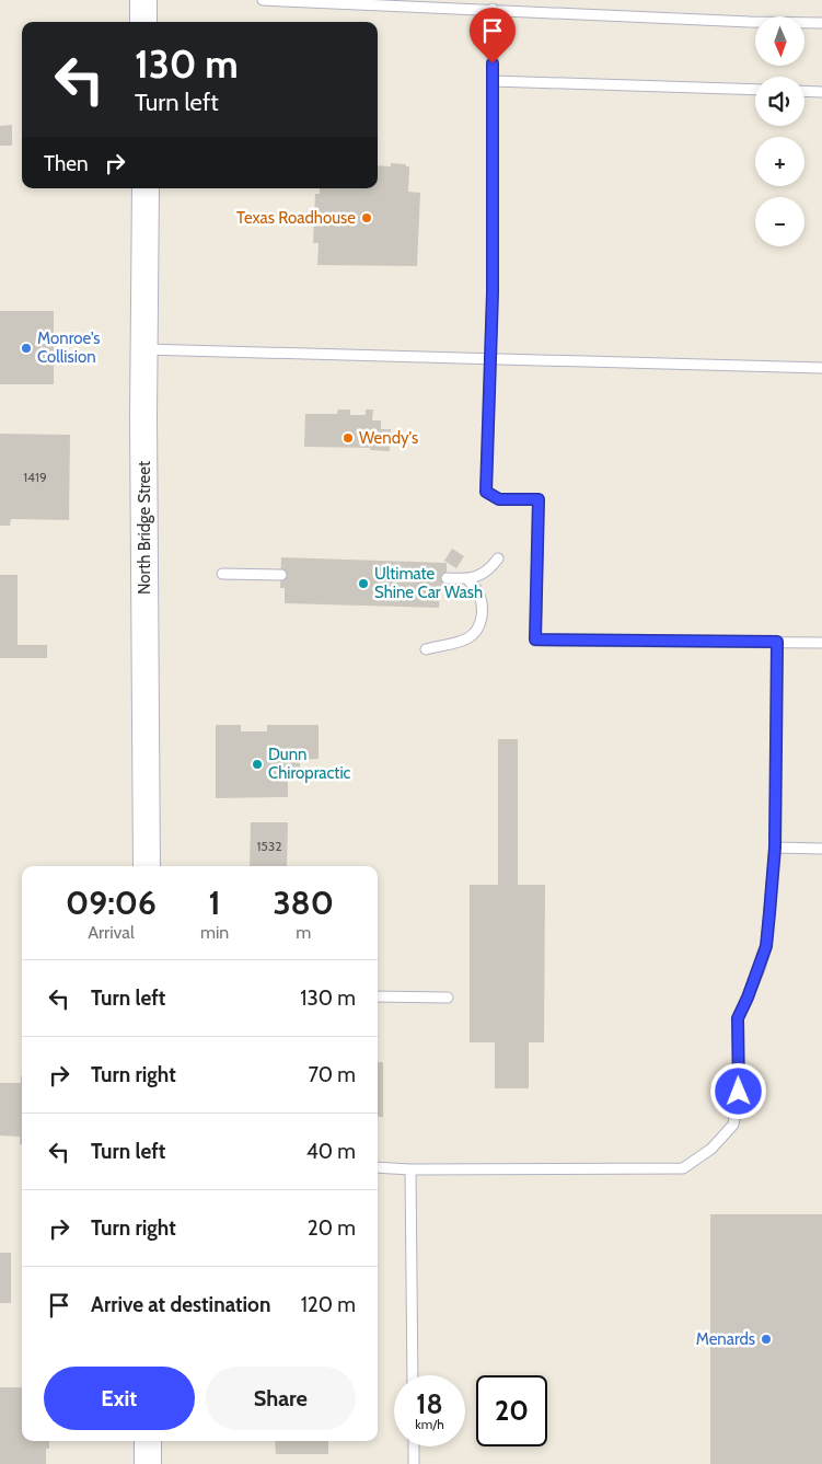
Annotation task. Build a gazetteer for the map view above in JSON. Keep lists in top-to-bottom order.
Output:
{
  "streets": {
    "main road": ["North Bridge Street"]
  },
  "places": [
    "Texas Roadhouse",
    "Monroe's Collision",
    "Wendy's",
    "Ultimate Shine Car Wash",
    "Dunn Chiropractic",
    "Menards"
  ],
  "house_numbers": ["1419", "1532"],
  "north": "bottom",
  "page": {
    "map_buttons": ["+", "−"],
    "turn": ["130 m", "Turn left"],
    "then": "Then",
    "eta": [
      "09:06",
      "Arrival",
      "1",
      "min",
      "380",
      "m"
    ],
    "list": [
      {
        "name": "Turn left",
        "value": "130 m"
      },
      {
        "name": "Turn right",
        "value": "70 m"
      },
      {
        "name": "Turn left",
        "value": "40 m"
      },
      {
        "name": "Turn right",
        "value": "20 m"
      },
      {
        "name": "Arrive at destination",
        "value": "120 m"
      }
    ],
    "buttons": ["Exit", "Share"],
    "speed": "18 km/h",
    "limit": "20"
  }
}
